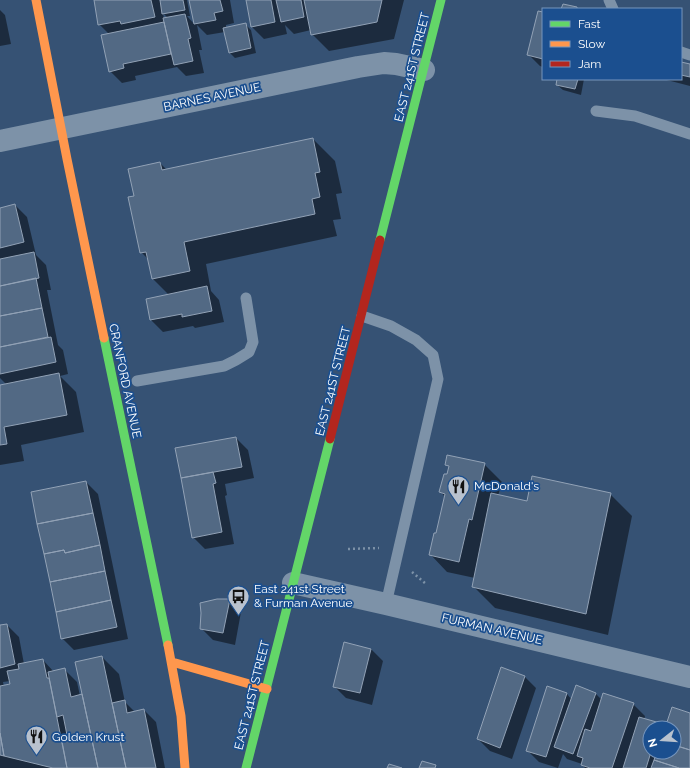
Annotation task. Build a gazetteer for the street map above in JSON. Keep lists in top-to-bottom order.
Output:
{
  "streets": {
    "main road": ["EAST 241ST STREET", "CRANFORD AVENUE"],
    "street": ["BARNES AVENUE", "FURMAN AVENUE"]
  },
  "crossings": [
    ["EAST 241ST STREET", "BARNES AVENUE"],
    ["EAST 241ST STREET", "FURMAN AVENUE"],
    ["BARNES AVENUE", "CRANFORD AVENUE"]
  ],
  "places": {
    "restaurant": ["McDonald's", "Golden Krust"],
    "bus stop": ["East 241st Street & Furman Avenue"]
  },
  "legend": ["Fast", "Slow", "Jam"],
  "north": "left"
}
